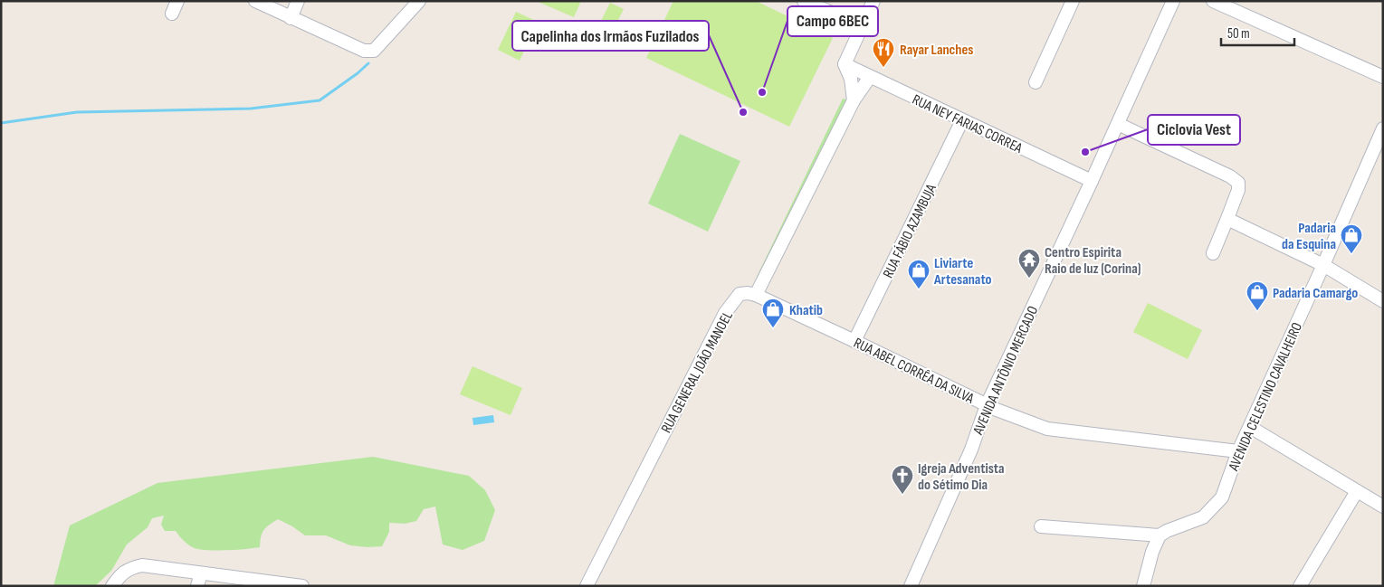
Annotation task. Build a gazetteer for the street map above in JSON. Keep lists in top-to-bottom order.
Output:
{
  "streets": {
    "street": [
      "RUA NEY FARIAS CORREA",
      "RUA FÁBIO AZAMBUJA",
      "RUA ABEL CORRÊA DA SILVA",
      "AVENIDA ANTÔNIO MERCADO",
      "RUA GENERAL JOÃO MANOEL",
      "AVENIDA CELESTINO CAVALHEIRO"
    ]
  },
  "crossings": [
    ["RUA NEY FARIAS CORREA", "RUA FÁBIO AZAMBUJA"],
    ["RUA NEY FARIAS CORREA", "AVENIDA ANTÔNIO MERCADO"],
    ["RUA FÁBIO AZAMBUJA", "RUA ABEL CORRÊA DA SILVA"],
    ["RUA ABEL CORRÊA DA SILVA", "AVENIDA ANTÔNIO MERCADO"],
    ["RUA ABEL CORRÊA DA SILVA", "RUA GENERAL JOÃO MANOEL"],
    ["RUA ABEL CORRÊA DA SILVA", "AVENIDA CELESTINO CAVALHEIRO"]
  ],
  "places": {
    "restaurant": ["Rayar Lanches"],
    "other": ["Campo 6BEC", "Capelinha dos Irmãos Fuzilados", "Ciclovia Vest"],
    "shop": [
      "Padaria da Esquina",
      "Liviarte Artesanato",
      "Padaria Camargo",
      "Khatib"
    ],
    "temple": ["Centro Espirita Raio de luz (Corina)"],
    "church": ["Igreja Adventista do Sétimo Dia"]
  },
  "scale_bar": "50 m"
}
